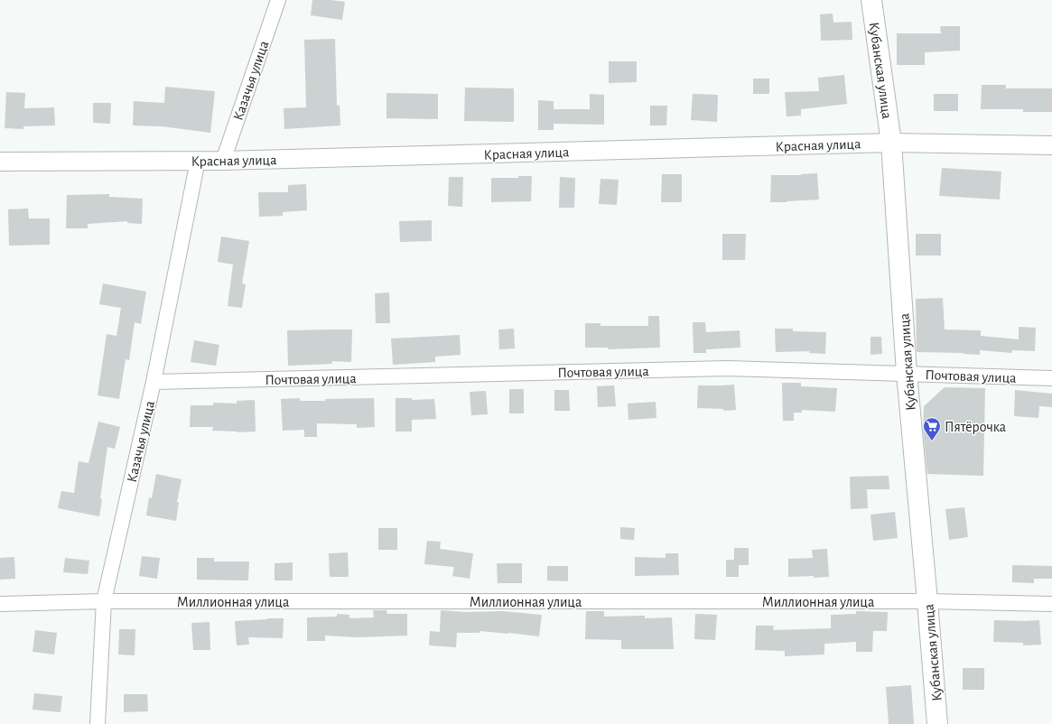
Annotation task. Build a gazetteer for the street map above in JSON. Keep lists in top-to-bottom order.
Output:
{
  "streets": {
    "main road": ["Кубанская улица"],
    "street": [
      "Казачья улица",
      "Красная улица",
      "Почтовая улица",
      "Миллионная улица"
    ]
  },
  "crossings": [
    ["Кубанская улица", "Красная улица"],
    ["Кубанская улица", "Почтовая улица"],
    ["Кубанская улица", "Миллионная улица"],
    ["Казачья улица", "Красная улица"],
    ["Казачья улица", "Почтовая улица"],
    ["Казачья улица", "Миллионная улица"]
  ],
  "places": {
    "supermarket": ["Пятёрочка"]
  }
}
